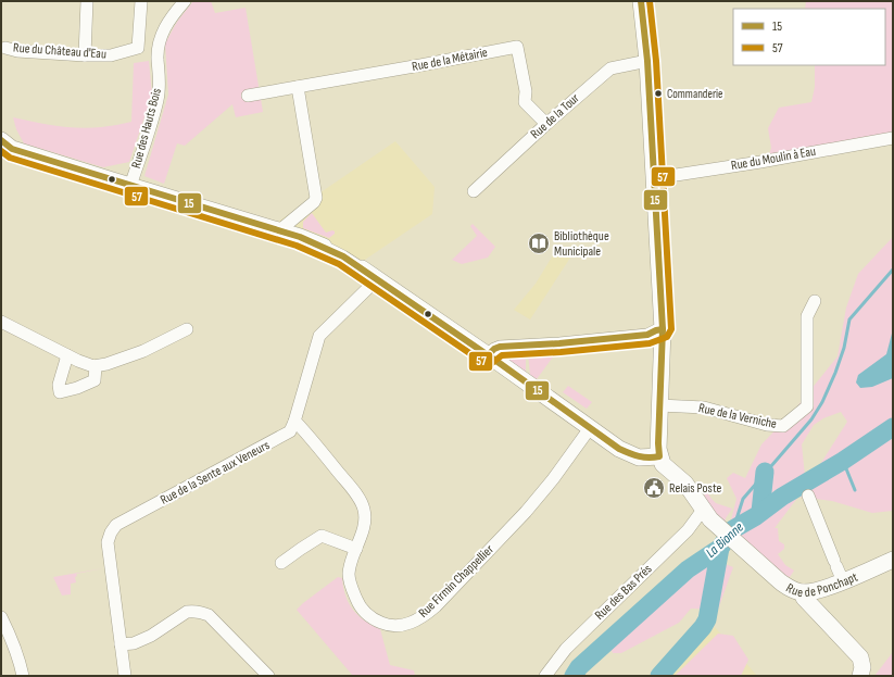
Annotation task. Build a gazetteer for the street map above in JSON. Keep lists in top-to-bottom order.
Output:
{
  "streets": {
    "street": [
      "Rue du Château d'Eau",
      "Rue de la Métairie",
      "Rue de la Tour",
      "Rue des Hauts Bois",
      "Rue du Moulin à Eau",
      "Rue de la Verniche",
      "Rue de la Sente aux Veneurs",
      "Rue de Ponchapt",
      "Rue Firmin Chappellier",
      "Rue des Bas Prés"
    ]
  },
  "crossings": [
    ["Rue de la Métairie", "Rue de la Tour"],
    ["Rue de la Sente aux Veneurs", "Rue Firmin Chappellier"],
    ["Rue de Ponchapt", "Rue des Bas Prés"]
  ],
  "water": ["La Bionne"],
  "places": {
    "other": ["Commanderie"],
    "library": ["Bibliothèque Municipale"],
    "public building": ["Relais Poste"]
  },
  "lines": ["transit line 15", "transit line 57"],
  "legend": ["15", "57"]
}
